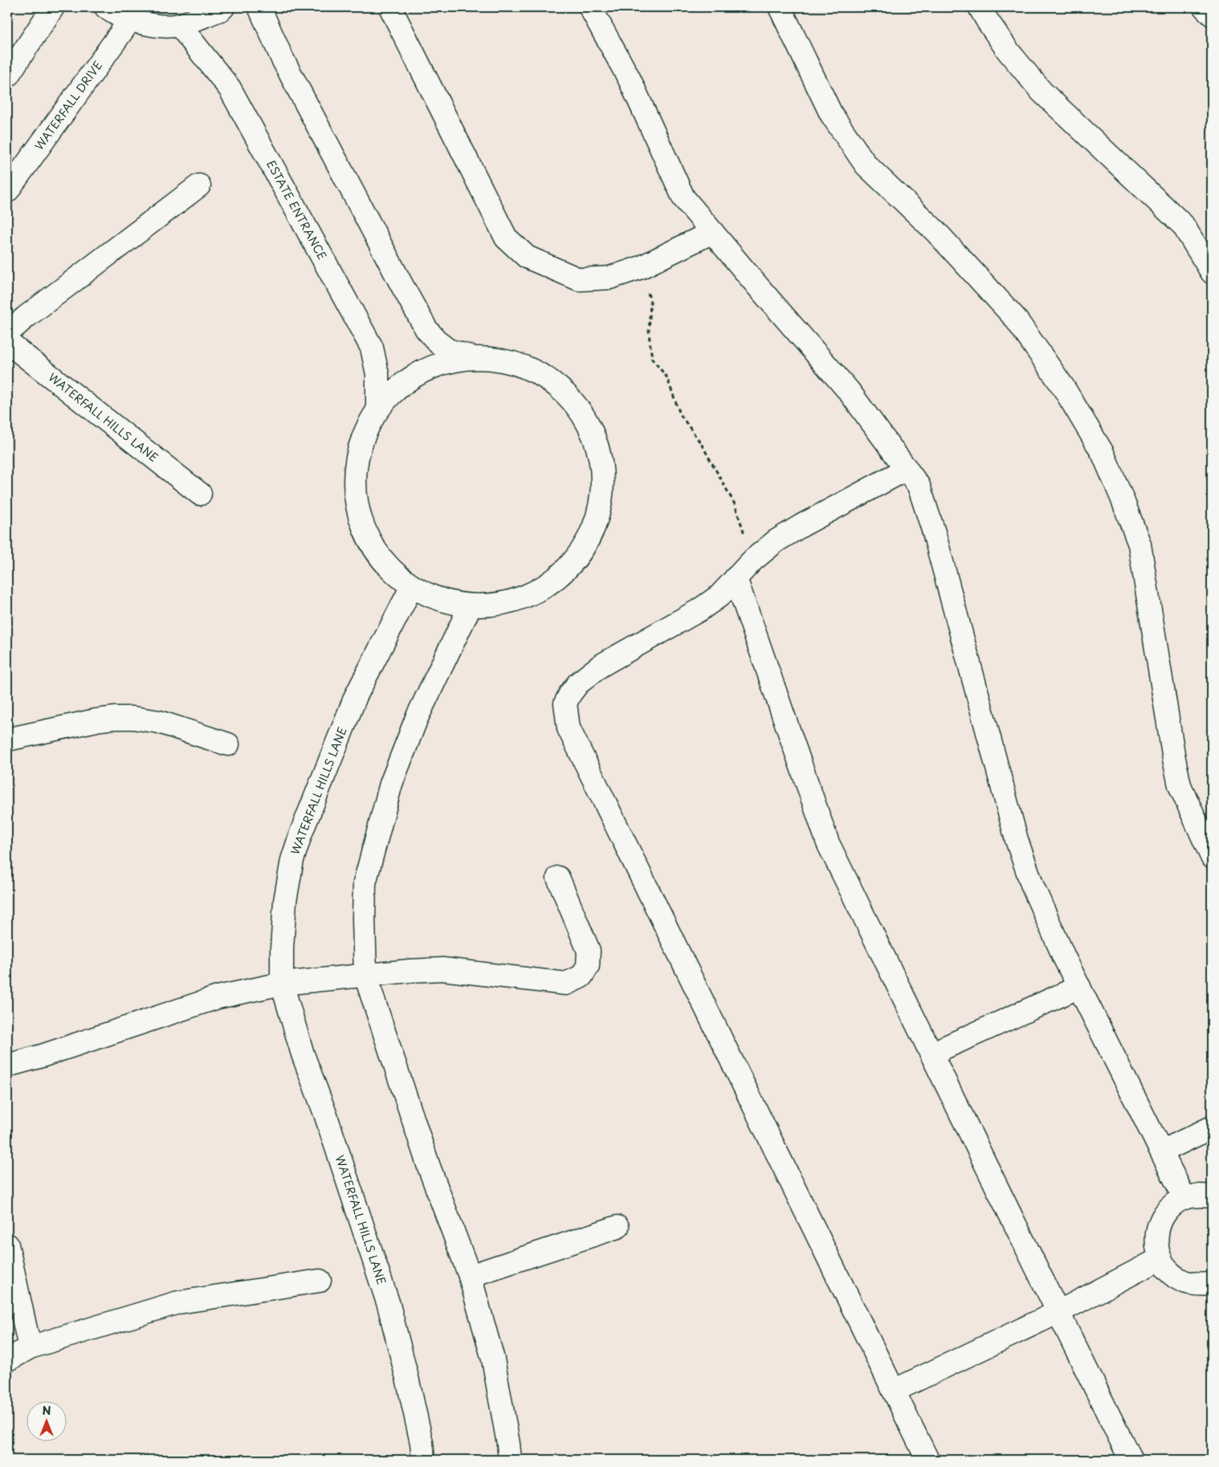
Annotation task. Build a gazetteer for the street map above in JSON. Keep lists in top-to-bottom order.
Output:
{
  "streets": {
    "street": ["WATERFALL DRIVE", "ESTATE ENTRANCE", "WATERFALL HILLS LANE"]
  },
  "north": "top"
}
